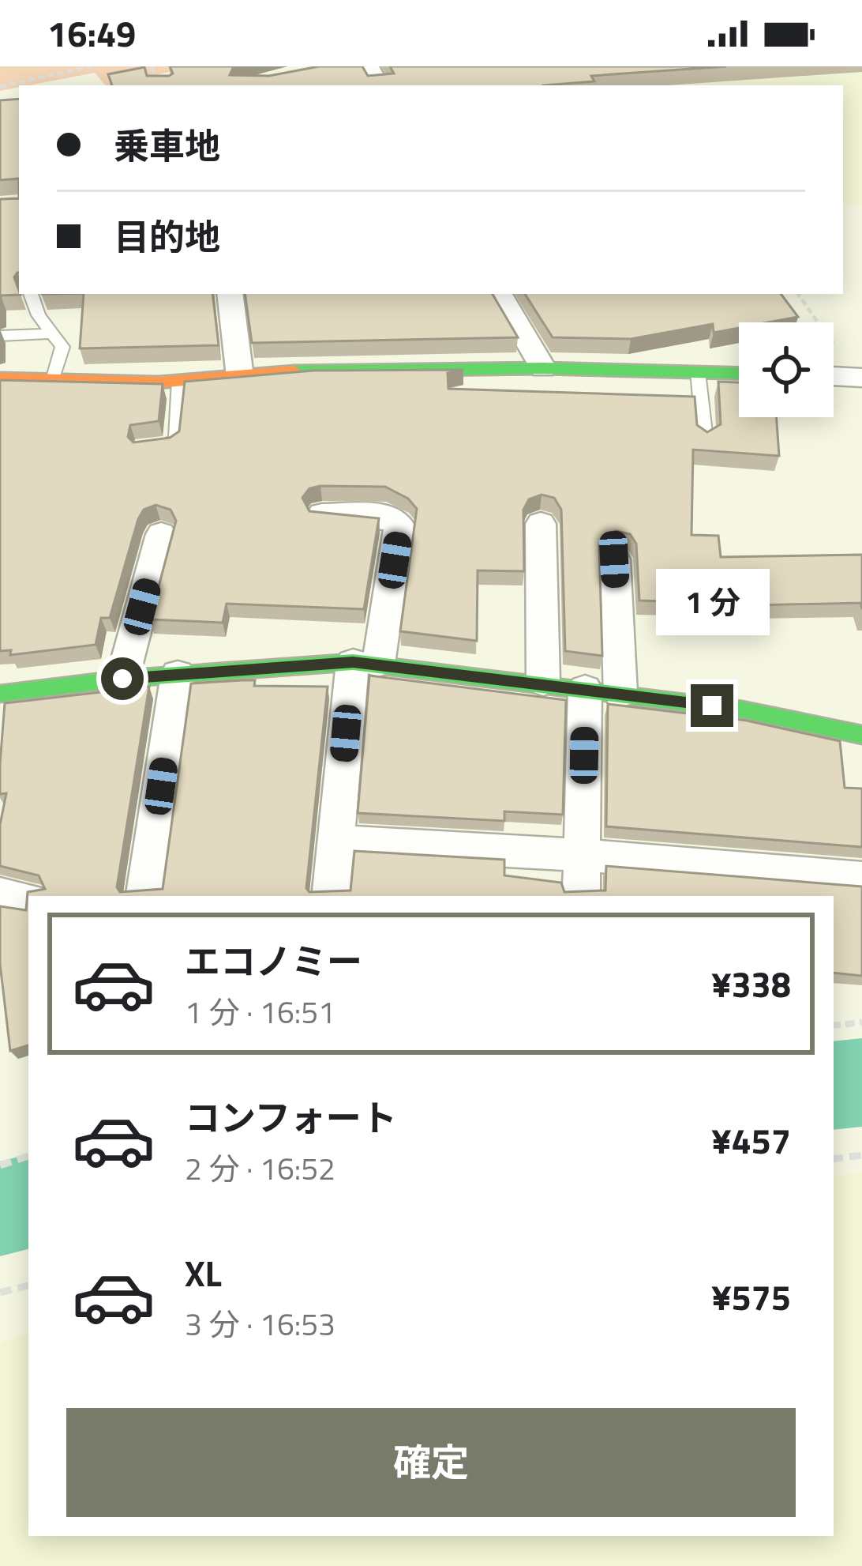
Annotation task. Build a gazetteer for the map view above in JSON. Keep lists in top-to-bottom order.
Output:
{
  "page": {
    "status": "16:49",
    "banner": ["乗車地", "目的地"],
    "bubble": "1 分",
    "list": [
      {
        "name": "エコノミー",
        "note": "1 分 · 16:51",
        "value": "¥338"
      },
      {
        "name": "コンフォート",
        "note": "2 分 · 16:52",
        "value": "¥457"
      },
      {
        "name": "XL",
        "note": "3 分 · 16:53",
        "value": "¥575"
      }
    ],
    "buttons": "確定"
  }
}
